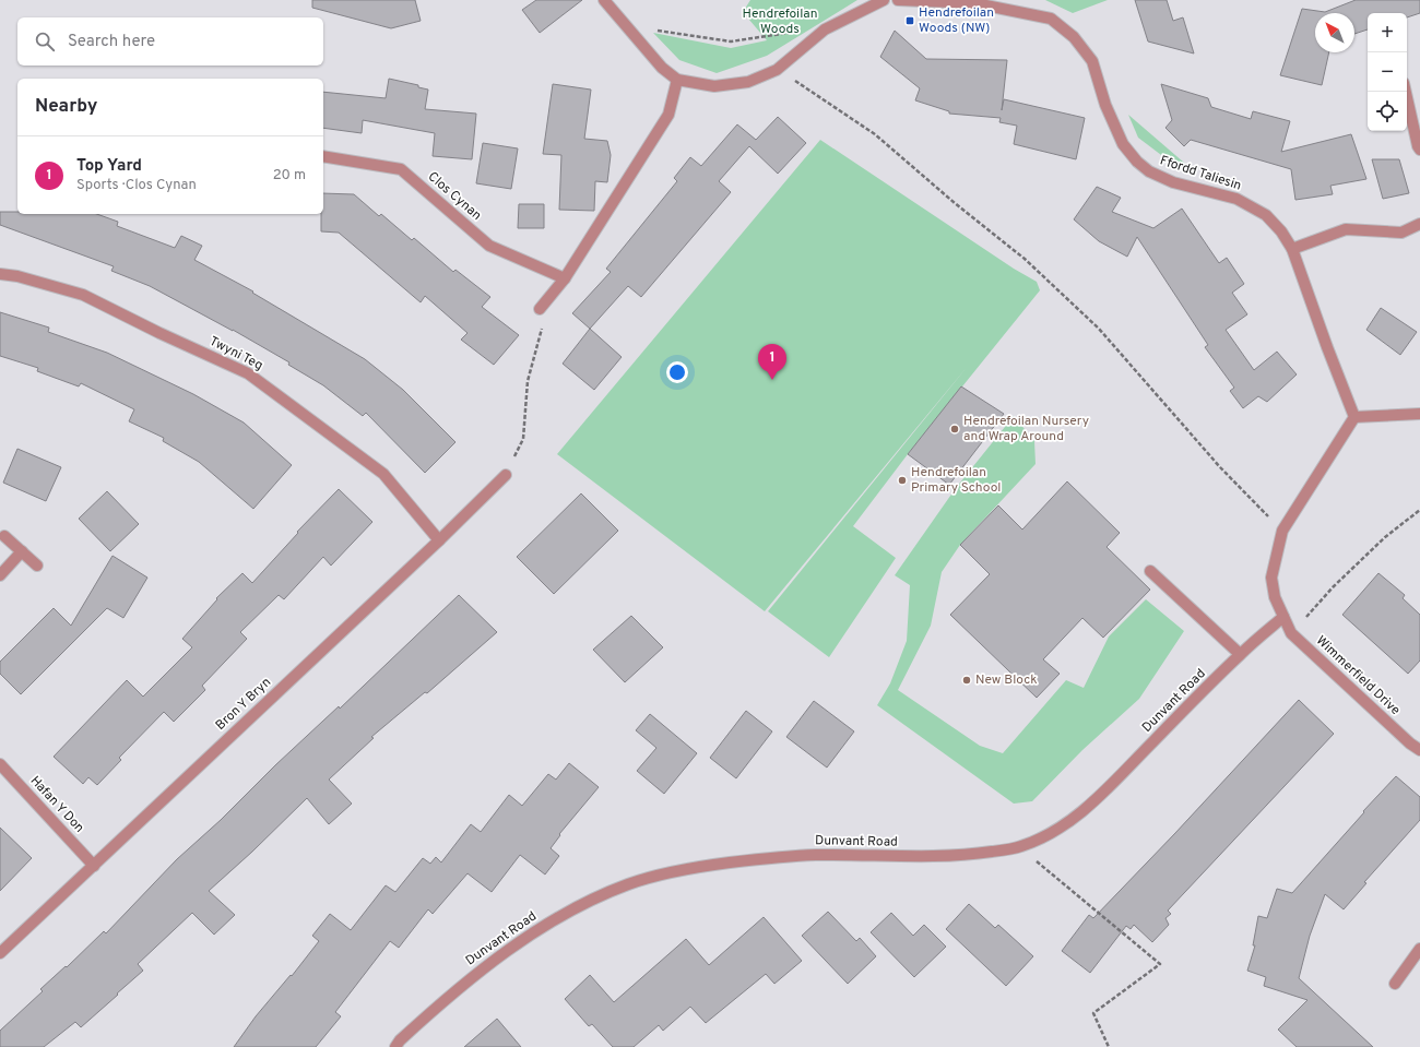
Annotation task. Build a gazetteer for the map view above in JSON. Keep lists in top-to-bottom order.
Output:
{
  "streets": {
    "street": [
      "Ffordd Taliesin",
      "Clos Cynan",
      "Twyni Teg",
      "Wimmerfield Drive",
      "Dunvant Road",
      "Bron Y Bryn",
      "Hafan Y Don"
    ]
  },
  "crossings": [
    ["Twyni Teg", "Bron Y Bryn"],
    ["Wimmerfield Drive", "Dunvant Road"],
    ["Bron Y Bryn", "Hafan Y Don"]
  ],
  "parks": ["Hendrefoilan Woods"],
  "places": {
    "transit": ["Hendrefoilan Woods (NW)"],
    "other": ["Hendrefoilan Nursery and Wrap Around", "Hendrefoilan Primary School", "New Block"]
  },
  "north": "top left",
  "page": {
    "map_buttons": ["+", "−"],
    "search": "Search here",
    "heading": "Nearby",
    "list": [
      {
        "mark": "1",
        "name": "Top Yard",
        "note": "Sports · Clos Cynan",
        "value": "20 m"
      }
    ],
    "pins": "1"
  }
}
